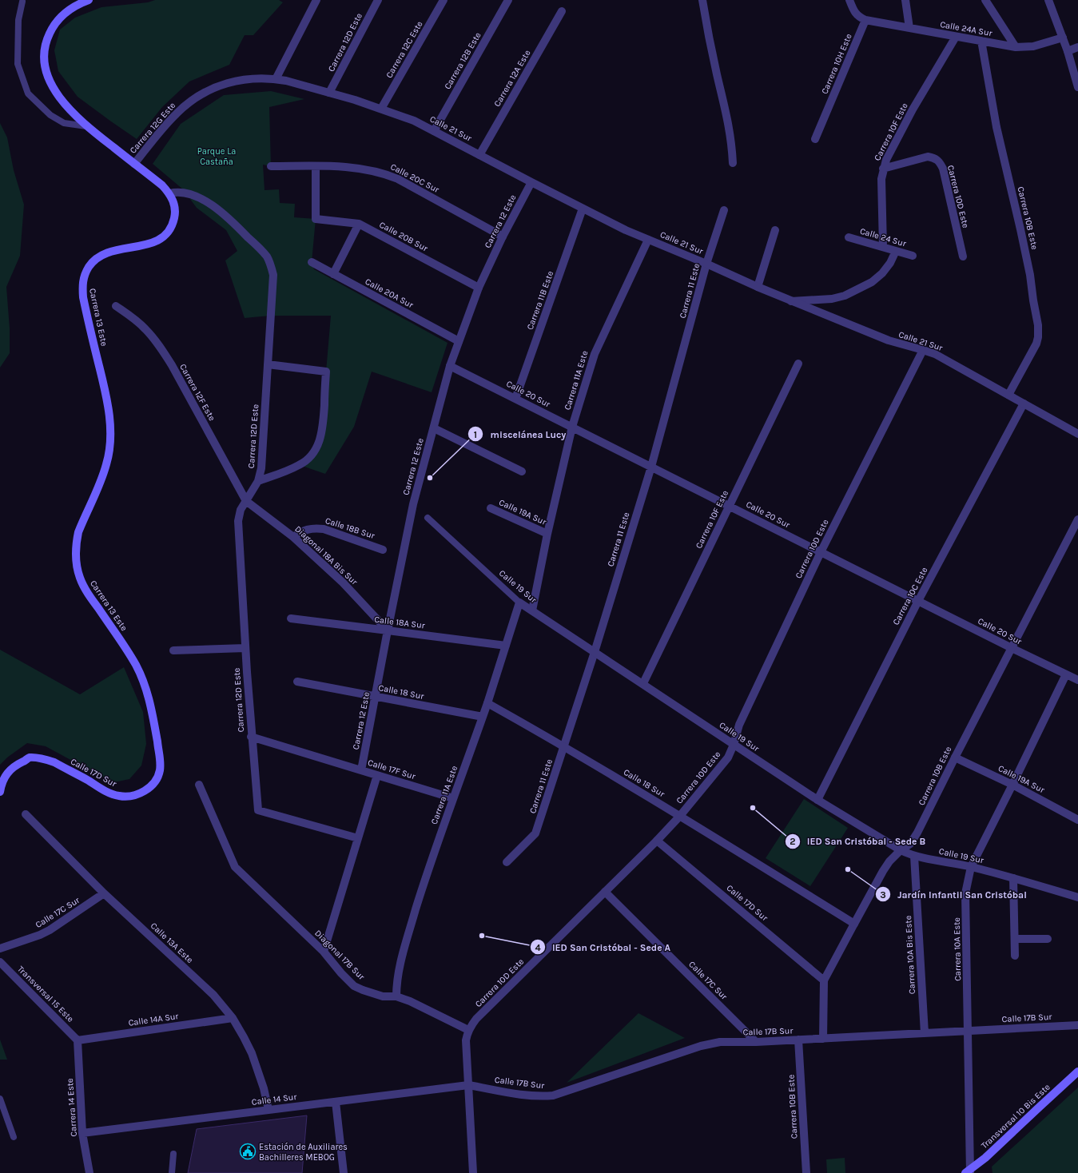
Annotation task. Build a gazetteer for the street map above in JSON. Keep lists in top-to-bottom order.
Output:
{
  "streets": {
    "main road": ["Carrera 13 Este", "Calle 17D Sur", "Transversal 10 Bis Este"],
    "street": [
      "Calle 24A Sur",
      "Carrera 12D Este",
      "Carrera 12C Este",
      "Carrera 12B Este",
      "Carrera 10H Este",
      "Carrera 12A Este",
      "Carrera 12G Este",
      "Calle 21 Sur",
      "Carrera 10F Este",
      "Calle 20C Sur",
      "Carrera 10D Este",
      "Carrera 10B Este",
      "Carrera 12 Este",
      "Calle 20B Sur",
      "Calle 24 Sur",
      "Carrera 11 Este",
      "Calle 20A Sur",
      "Carrera 11B Este",
      "Carrera 11A Este",
      "Carrera 12F Este",
      "Calle 20 Sur",
      "Calle 19A Sur",
      "Calle 18B Sur",
      "Diagonal 18A Bis Sur",
      "Calle 19 Sur",
      "Carrera 10C Este",
      "Calle 18A Sur",
      "Calle 18 Sur",
      "Calle 17F Sur",
      "Calle 17C Sur",
      "Calle 13A Este",
      "Carrera 10A Este",
      "Diagonal 17B Sur",
      "Carrera 10A Bis Este",
      "Transversal 15 Este",
      "Calle 17B Sur",
      "Calle 14A Sur",
      "Calle 14 Sur",
      "Carrera 14 Este"
    ]
  },
  "crossings": [
    ["Calle 24A Sur", "Carrera 10H Este"],
    ["Calle 24A Sur", "Carrera 10F Este"],
    ["Calle 24A Sur", "Carrera 10B Este"],
    ["Carrera 12D Este", "Calle 21 Sur"],
    ["Carrera 12D Este", "Carrera 13 Este"],
    ["Carrera 12D Este", "Carrera 12F Este"],
    ["Carrera 12D Este", "Diagonal 18A Bis Sur"],
    ["Carrera 12D Este", "Calle 17F Sur"],
    ["Carrera 12C Este", "Calle 21 Sur"],
    ["Carrera 12B Este", "Calle 21 Sur"],
    ["Carrera 12A Este", "Calle 21 Sur"],
    ["Carrera 12G Este", "Calle 21 Sur"],
    ["Carrera 12G Este", "Carrera 13 Este"],
    ["Calle 21 Sur", "Carrera 10D Este"],
    ["Calle 21 Sur", "Carrera 10B Este"],
    ["Calle 21 Sur", "Carrera 12 Este"],
    ["Calle 21 Sur", "Carrera 11 Este"],
    ["Calle 21 Sur", "Carrera 11B Este"],
    ["Calle 21 Sur", "Carrera 11A Este"],
    ["Calle 21 Sur", "Carrera 10C Este"],
    ["Carrera 10F Este", "Carrera 10D Este"],
    ["Carrera 10F Este", "Calle 24 Sur"],
    ["Carrera 10F Este", "Calle 20 Sur"],
    ["Carrera 10F Este", "Calle 19 Sur"],
    ["Calle 20C Sur", "Carrera 12 Este"],
    ["Calle 20C Sur", "Calle 20B Sur"],
    ["Carrera 10D Este", "Calle 20 Sur"],
    ["Carrera 10D Este", "Calle 19 Sur"],
    ["Carrera 10D Este", "Calle 18 Sur"],
    ["Carrera 10D Este", "Calle 17D Sur"],
    ["Carrera 10D Este", "Calle 17C Sur"],
    ["Carrera 10D Este", "Diagonal 17B Sur"],
    ["Carrera 10D Este", "Calle 17B Sur"],
    ["Carrera 10D Este", "Calle 14 Sur"],
    ["Carrera 10B Este", "Calle 20 Sur"],
    ["Carrera 10B Este", "Calle 19A Sur"],
    ["Carrera 10B Este", "Calle 19 Sur"],
    ["Carrera 10B Este", "Calle 18 Sur"],
    ["Carrera 10B Este", "Calle 17D Sur"],
    ["Carrera 10B Este", "Calle 17B Sur"],
    ["Carrera 12 Este", "Calle 20B Sur"],
    ["Carrera 12 Este", "Calle 20A Sur"],
    ["Carrera 12 Este", "Calle 20 Sur"],
    ["Carrera 12 Este", "Diagonal 18A Bis Sur"],
    ["Carrera 12 Este", "Calle 18A Sur"],
    ["Carrera 12 Este", "Calle 18 Sur"],
    ["Carrera 12 Este", "Calle 17F Sur"],
    ["Carrera 11 Este", "Calle 20 Sur"],
    ["Carrera 11 Este", "Calle 19 Sur"],
    ["Carrera 11 Este", "Calle 18 Sur"],
    ["Carrera 11B Este", "Calle 20 Sur"],
    ["Carrera 13 Este", "Calle 17D Sur"],
    ["Carrera 11A Este", "Calle 20 Sur"],
    ["Carrera 11A Este", "Calle 19A Sur"],
    ["Carrera 11A Este", "Calle 19 Sur"],
    ["Carrera 11A Este", "Calle 18A Sur"],
    ["Carrera 11A Este", "Calle 18 Sur"],
    ["Carrera 11A Este", "Calle 17F Sur"],
    ["Carrera 11A Este", "Diagonal 17B Sur"],
    ["Carrera 12F Este", "Diagonal 18A Bis Sur"],
    ["Calle 20 Sur", "Carrera 10C Este"],
    ["Calle 20 Sur", "Carrera 10A Este"],
    ["Calle 19A Sur", "Carrera 10A Este"],
    ["Calle 18B Sur", "Diagonal 18A Bis Sur"],
    ["Diagonal 18A Bis Sur", "Calle 18A Sur"],
    ["Calle 19 Sur", "Carrera 10C Este"],
    ["Calle 19 Sur", "Carrera 10A Este"],
    ["Calle 19 Sur", "Carrera 10A Bis Este"],
    ["Calle 17C Sur", "Calle 13A Este"],
    ["Calle 17C Sur", "Calle 17B Sur"],
    ["Calle 13A Este", "Calle 14A Sur"],
    ["Calle 13A Este", "Calle 14 Sur"],
    ["Carrera 10A Este", "Calle 17B Sur"],
    ["Carrera 10A Este", "Transversal 10 Bis Este"],
    ["Carrera 10A Bis Este", "Calle 17B Sur"],
    ["Transversal 15 Este", "Calle 14A Sur"],
    ["Transversal 15 Este", "Carrera 14 Este"],
    ["Calle 17B Sur", "Calle 14 Sur"],
    ["Calle 14A Sur", "Carrera 14 Este"],
    ["Calle 14 Sur", "Carrera 14 Este"]
  ],
  "parks": ["Parque La Castaña"],
  "places": {
    "other": [
      "miscelánea Lucy",
      "IED San Cristóbal - Sede B",
      "Jardín Infantil San Cristóbal",
      "IED San Cristóbal - Sede A"
    ],
    "public building": ["Estación de Auxiliares Bachilleres MEBOG"]
  }
}
